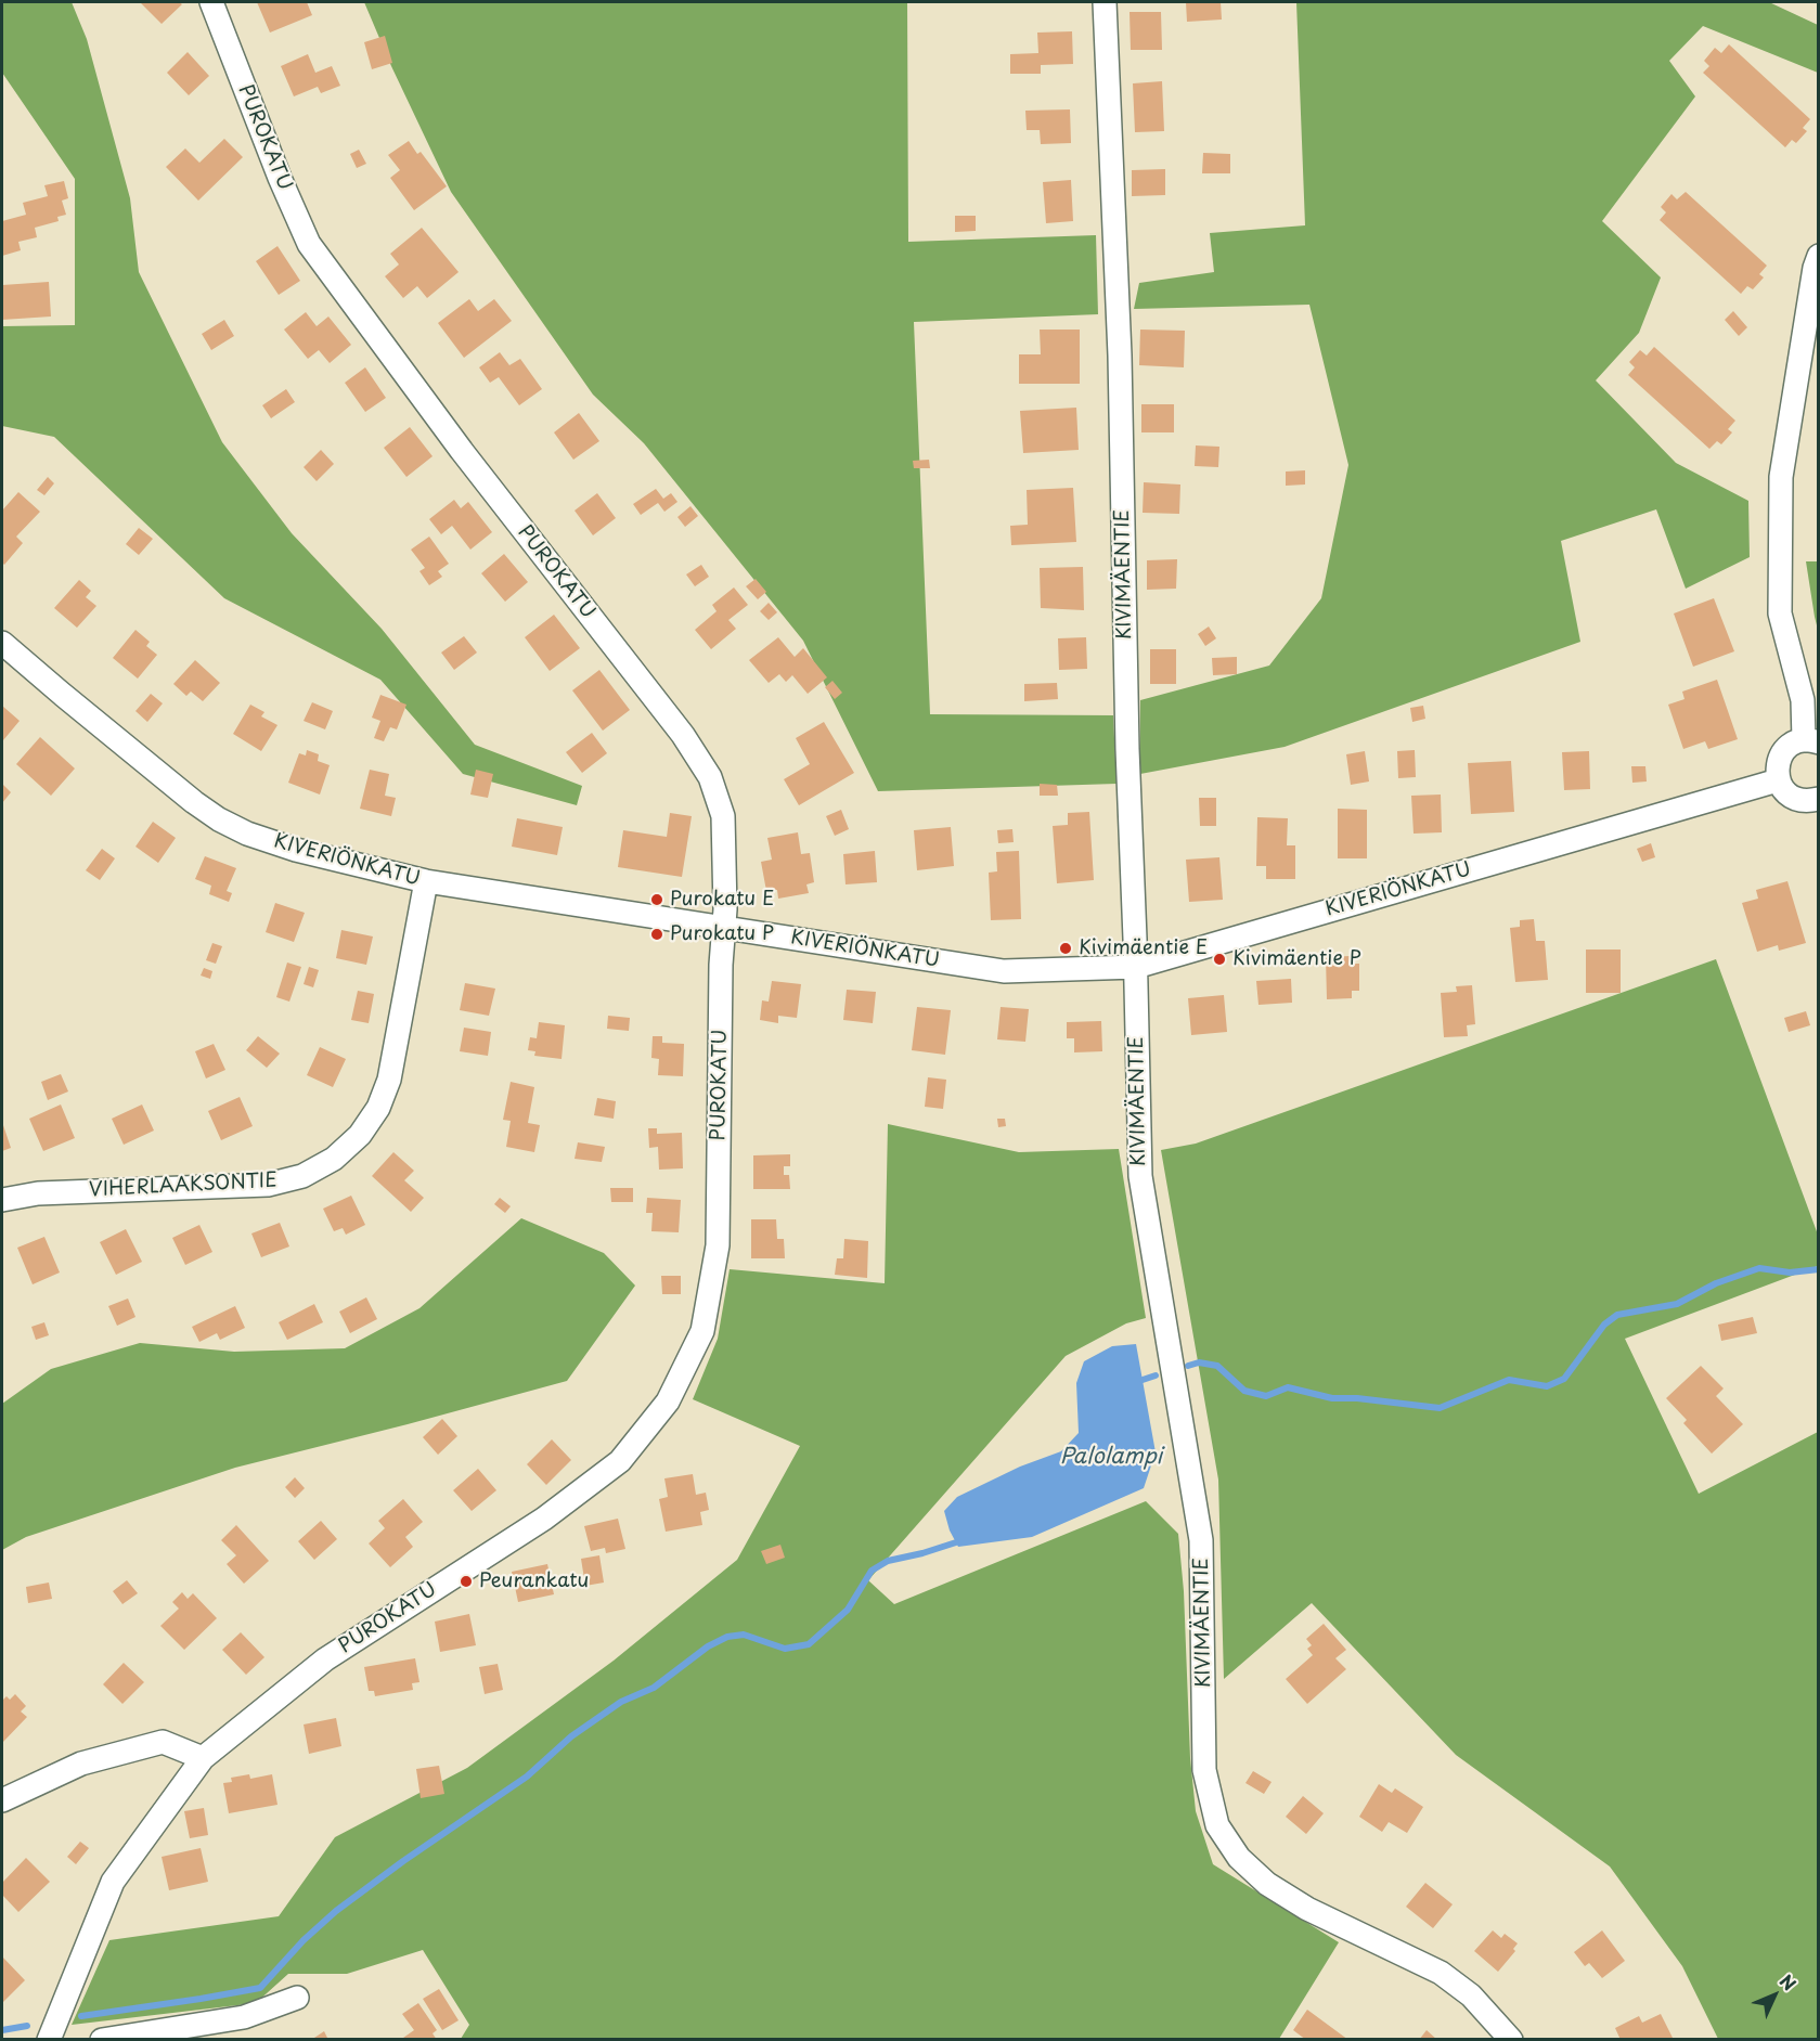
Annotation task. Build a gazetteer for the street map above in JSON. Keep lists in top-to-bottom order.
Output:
{
  "streets": {
    "street": [
      "PUROKATU",
      "KIVIMÄENTIE",
      "KIVERIÖNKATU",
      "VIHERLAAKSONTIE"
    ]
  },
  "crossings": [
    ["PUROKATU", "KIVERIÖNKATU"],
    ["KIVIMÄENTIE", "KIVERIÖNKATU"],
    ["KIVERIÖNKATU", "VIHERLAAKSONTIE"]
  ],
  "water": ["Palolampi"],
  "places": [
    "Purokatu E",
    "Purokatu P",
    "Kivimäentie E",
    "Kivimäentie P",
    "Peurankatu"
  ],
  "north": "top right"
}
